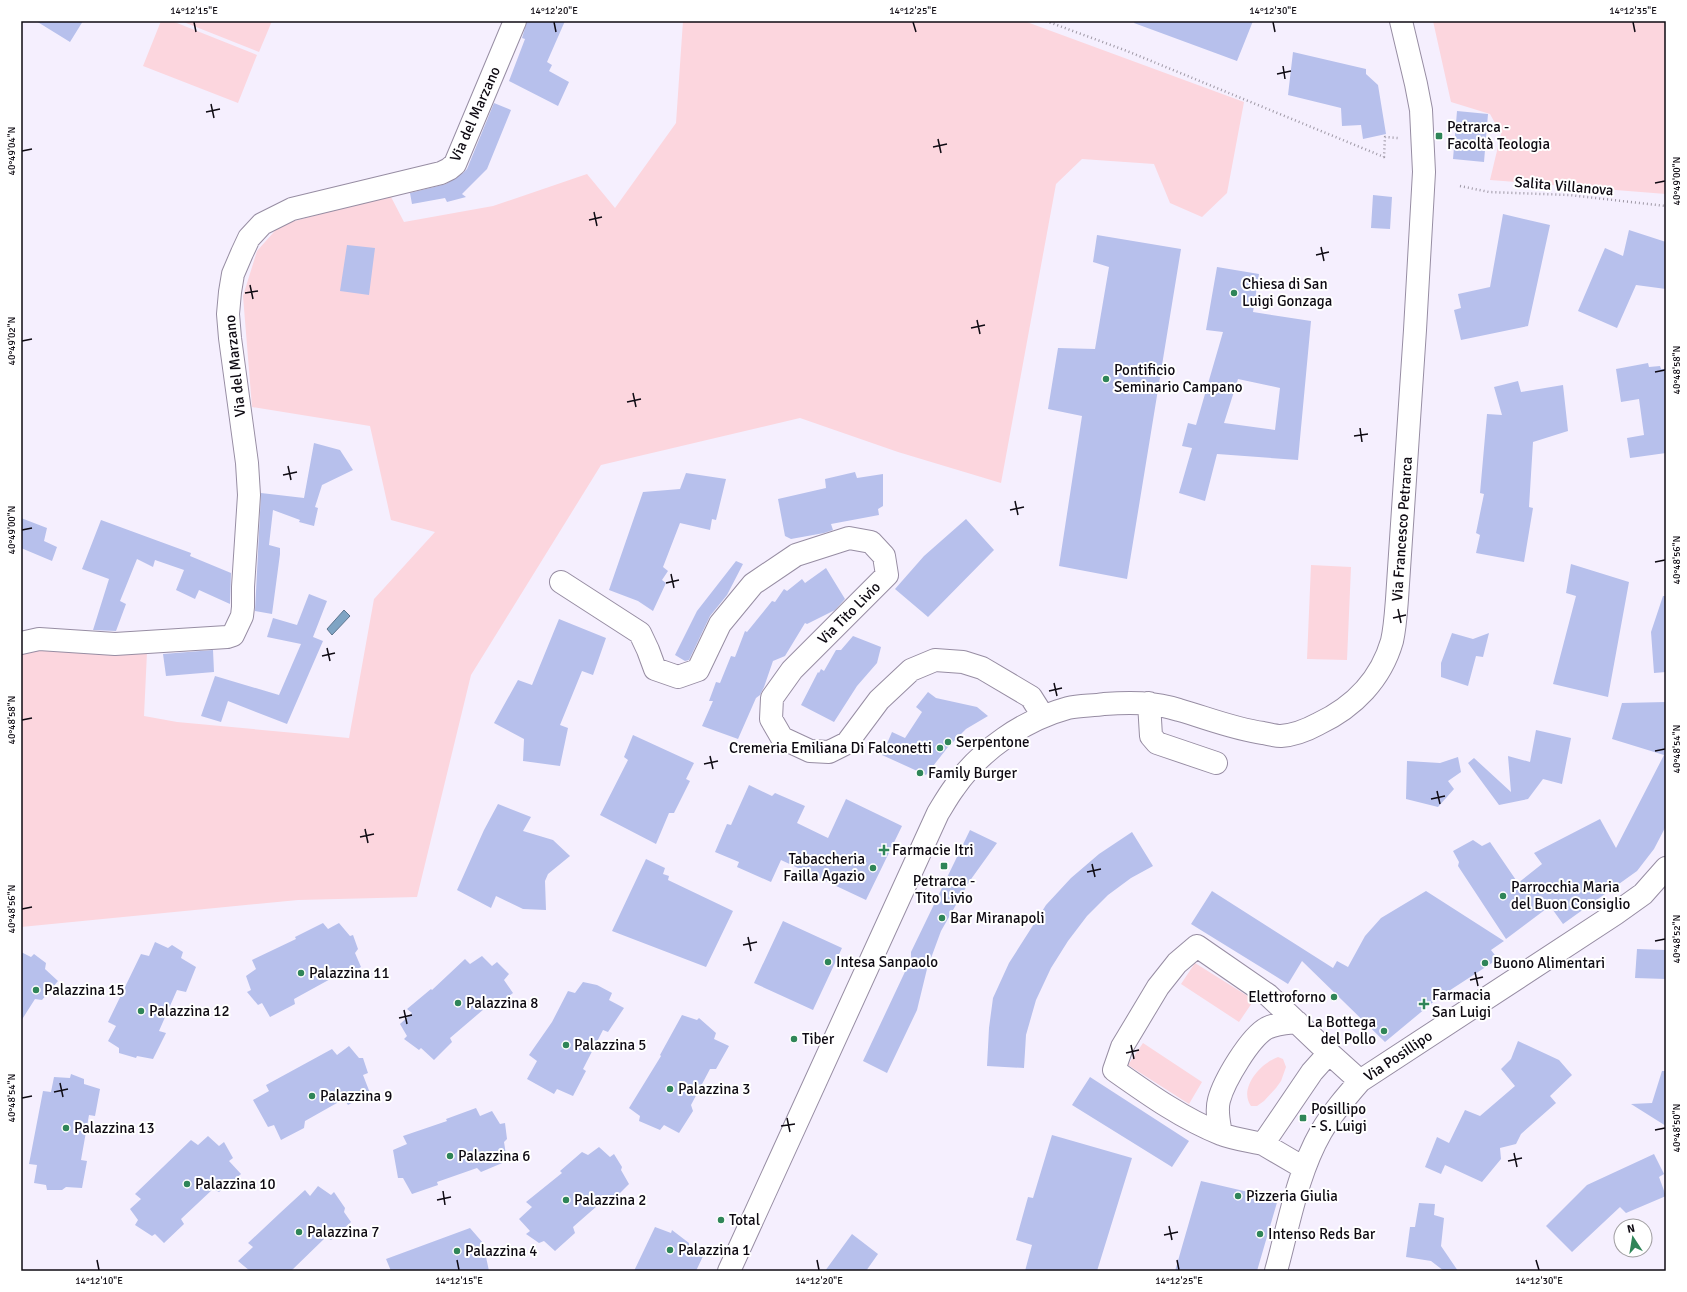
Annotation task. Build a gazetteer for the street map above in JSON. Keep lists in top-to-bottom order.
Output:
{
  "streets": {
    "street": [
      "Via del Marzano",
      "Via Francesco Petrarca",
      "Via Tito Livio",
      "Via Posillipo"
    ],
    "path": ["Salita Villanova"]
  },
  "crossings": [
    ["Via Francesco Petrarca", "Via Tito Livio"]
  ],
  "places": {
    "transit": ["Petrarca - Facoltà Teologia", "Petrarca - Tito Livio", "Posillipo - S. Luigi"],
    "other": [
      "Chiesa di San Luigi Gonzaga",
      "Pontificio Seminario Campano",
      "Serpentone",
      "Cremeria Emiliana Di Falconetti",
      "Family Burger",
      "Tabaccheria Failla Agazio",
      "Parrocchia Maria del Buon Consiglio",
      "Bar Miranapoli",
      "Intesa Sanpaolo",
      "Buono Alimentari",
      "Palazzina 11",
      "Palazzina 15",
      "Elettroforno",
      "Palazzina 8",
      "Palazzina 12",
      "La Bottega del Pollo",
      "Tiber",
      "Palazzina 5",
      "Palazzina 3",
      "Palazzina 9",
      "Palazzina 13",
      "Palazzina 6",
      "Palazzina 10",
      "Pizzeria Giulia",
      "Palazzina 2",
      "Total",
      "Palazzina 7",
      "Intenso Reds Bar",
      "Palazzina 1",
      "Palazzina 4"
    ],
    "health": ["Farmacie Itri", "Farmacia San Luigi"]
  },
  "north": "top",
  "coordinates": [
    "14°12'15\"E",
    "14°12'20\"E",
    "14°12'25\"E",
    "14°12'30\"E",
    "14°12'35\"E",
    "40°49'04\"N",
    "40°49'00\"N",
    "40°49'02\"N",
    "40°48'58\"N",
    "40°48'56\"N",
    "40°48'54\"N",
    "40°48'52\"N",
    "40°48'50\"N",
    "14°12'10\"E"
  ]
}
